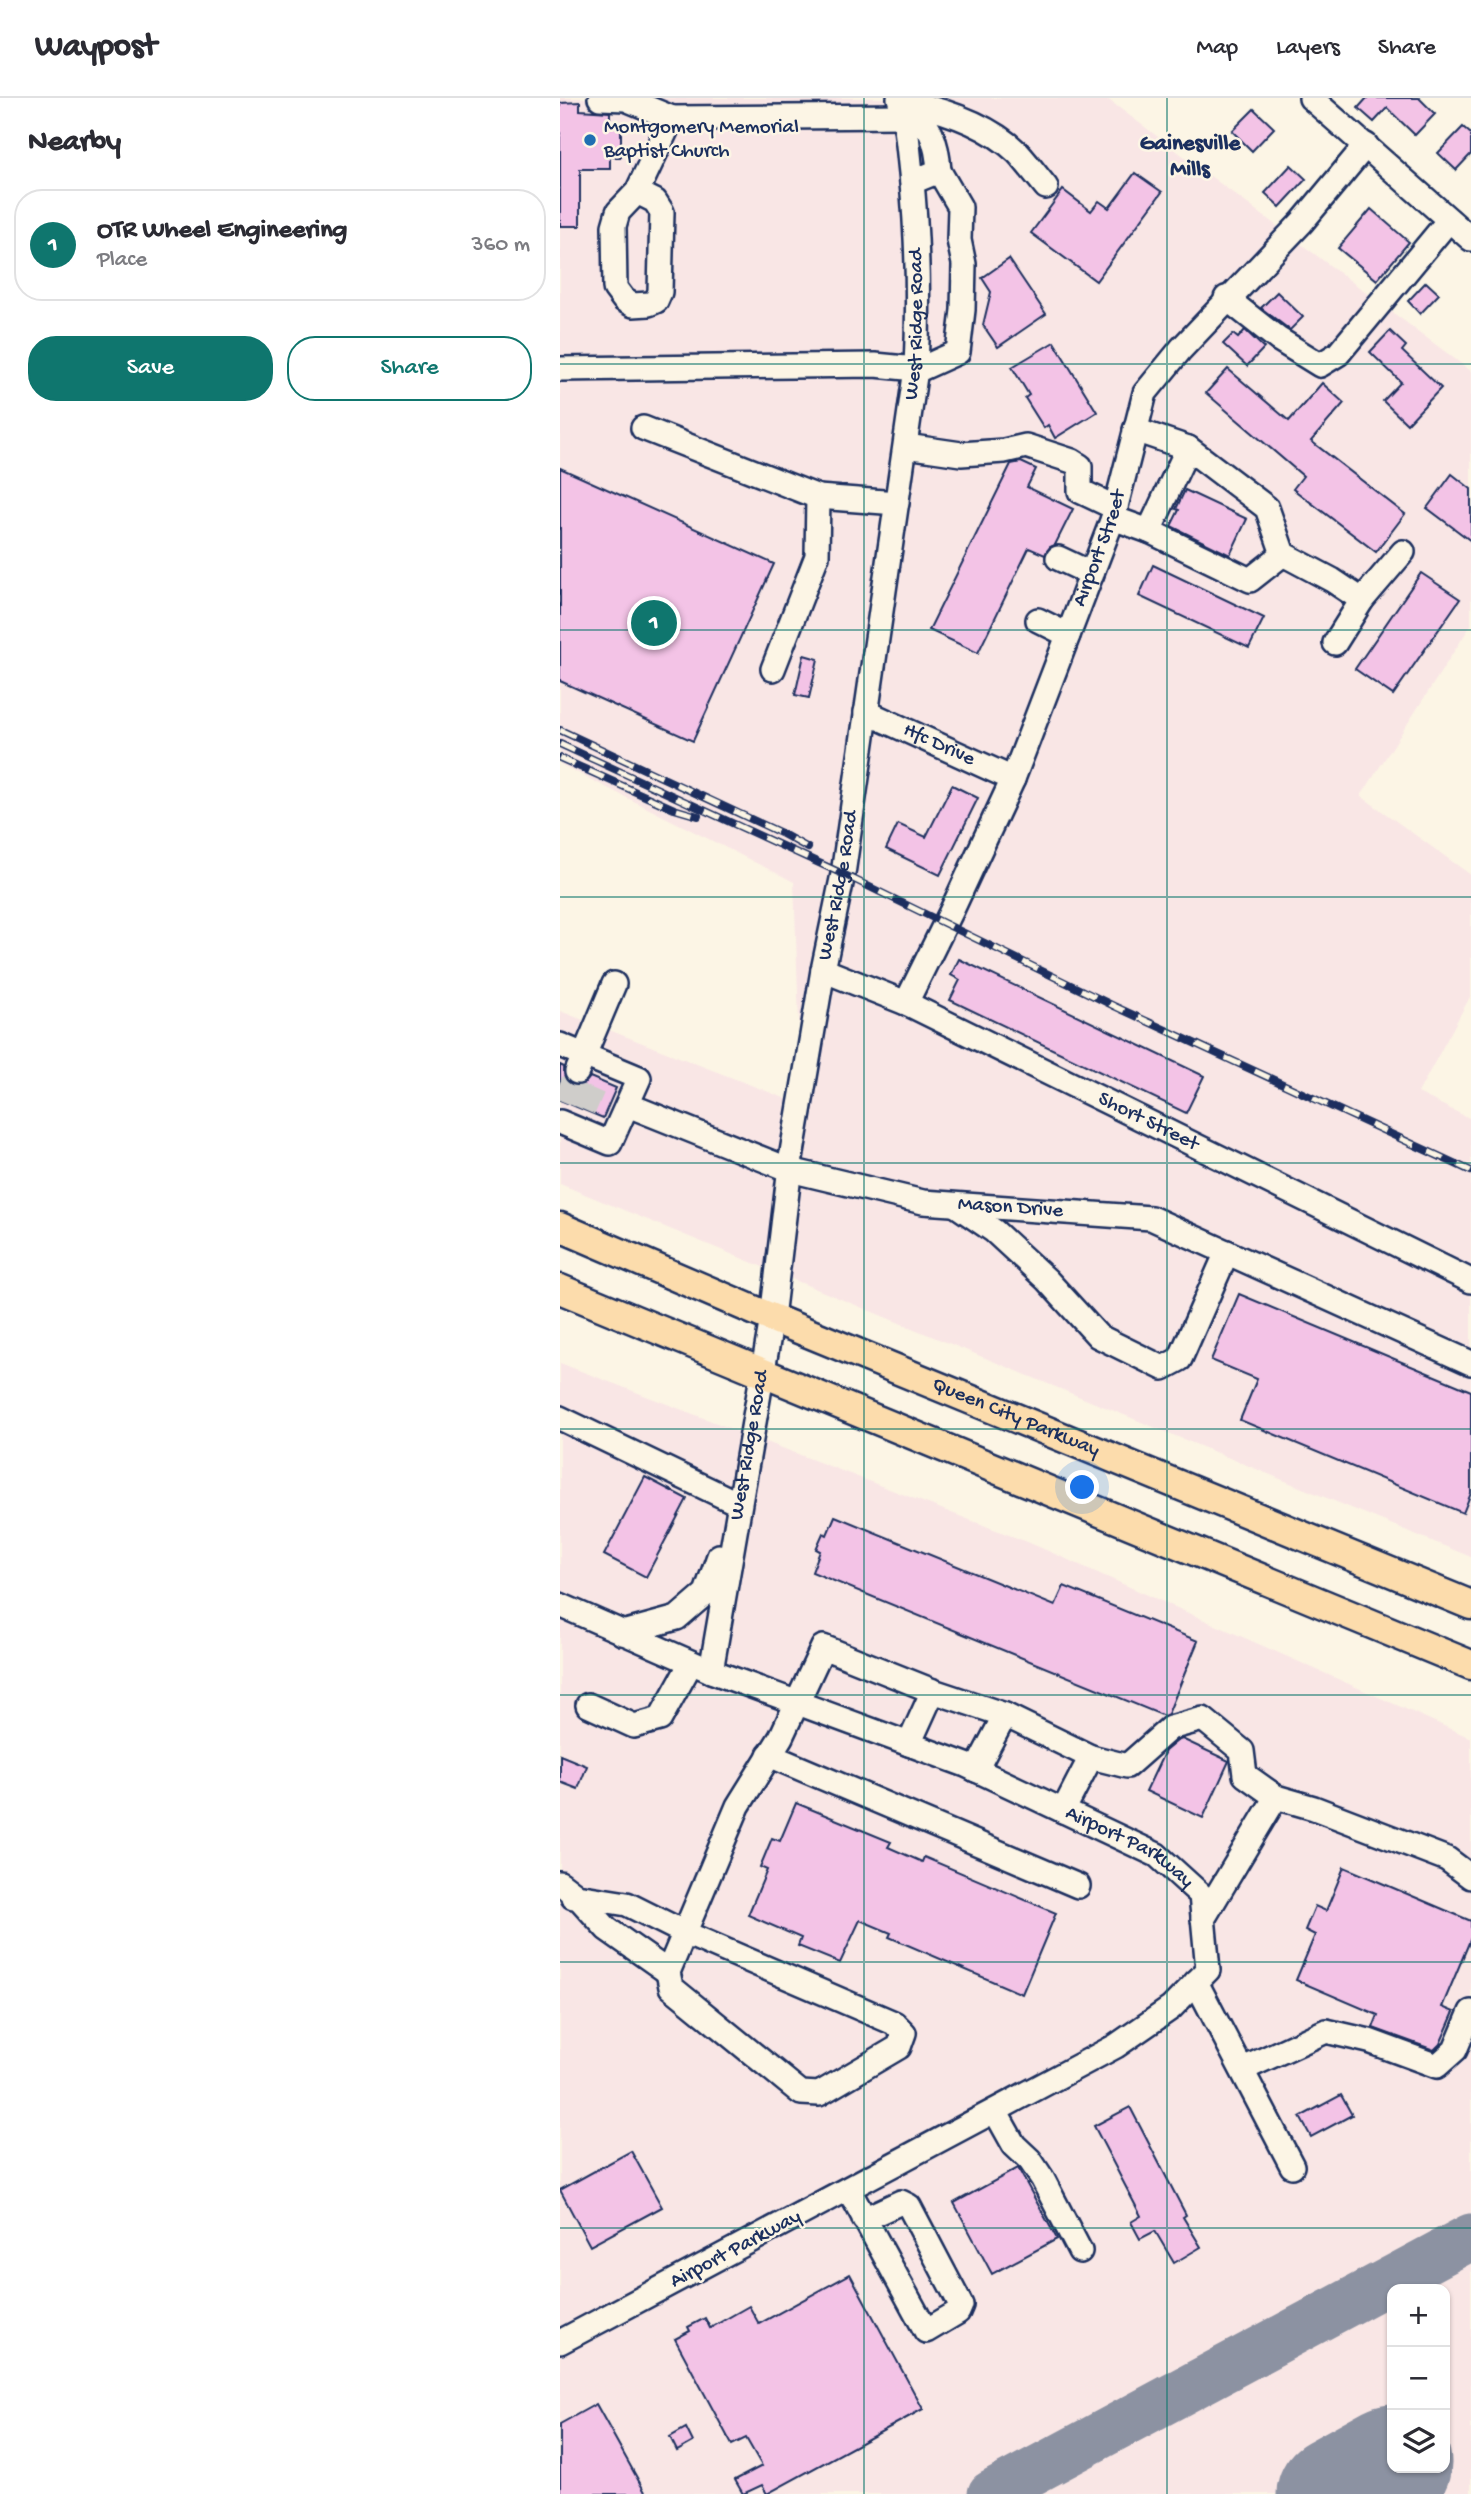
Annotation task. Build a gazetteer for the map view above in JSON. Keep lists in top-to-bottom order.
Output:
{
  "streets": {
    "main road": ["Queen City Parkway"],
    "street": [
      "West Ridge Road",
      "Airport Street",
      "Hfc Drive",
      "Short Street",
      "Mason Drive",
      "Airport Parkway"
    ]
  },
  "crossings": [
    ["West Ridge Road", "Hfc Drive"],
    ["West Ridge Road", "Short Street"],
    ["West Ridge Road", "Mason Drive"],
    ["West Ridge Road", "Queen City Parkway"],
    ["West Ridge Road", "Airport Parkway"],
    ["Airport Street", "Hfc Drive"],
    ["Airport Street", "Short Street"]
  ],
  "districts": ["Gainesville Mills"],
  "places": ["Montgomery Memorial Baptist Church"],
  "page": {
    "header": "Waypost",
    "nav": ["Map", "Layers", "Share"],
    "heading": "Nearby",
    "list": [
      {
        "mark": "1",
        "name": "OTR Wheel Engineering",
        "note": "Place",
        "value": "360 m"
      }
    ],
    "buttons": ["Save", "Share"],
    "pins": "1",
    "map_buttons": ["+", "−"]
  }
}
